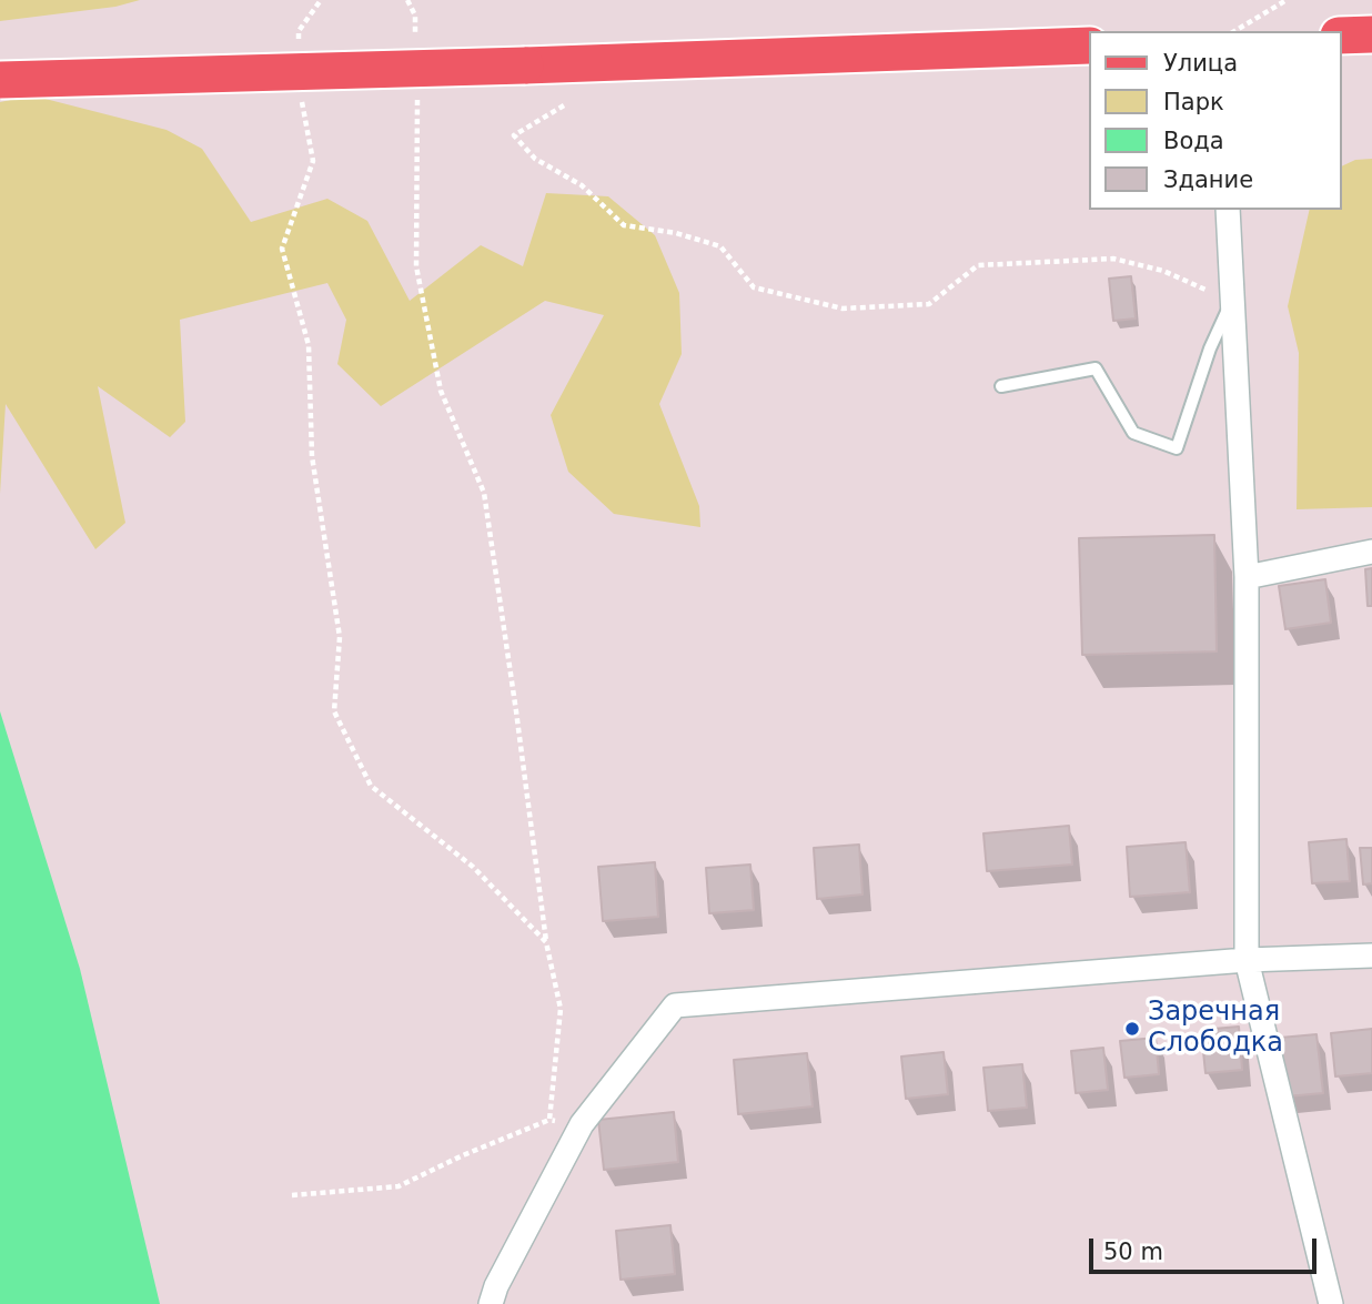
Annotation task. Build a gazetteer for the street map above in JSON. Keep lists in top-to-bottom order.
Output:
{
  "places": ["Заречная Слободка"],
  "legend": [
    "Улица",
    "Парк",
    "Вода",
    "Здание"
  ],
  "scale_bar": "50 m"
}
